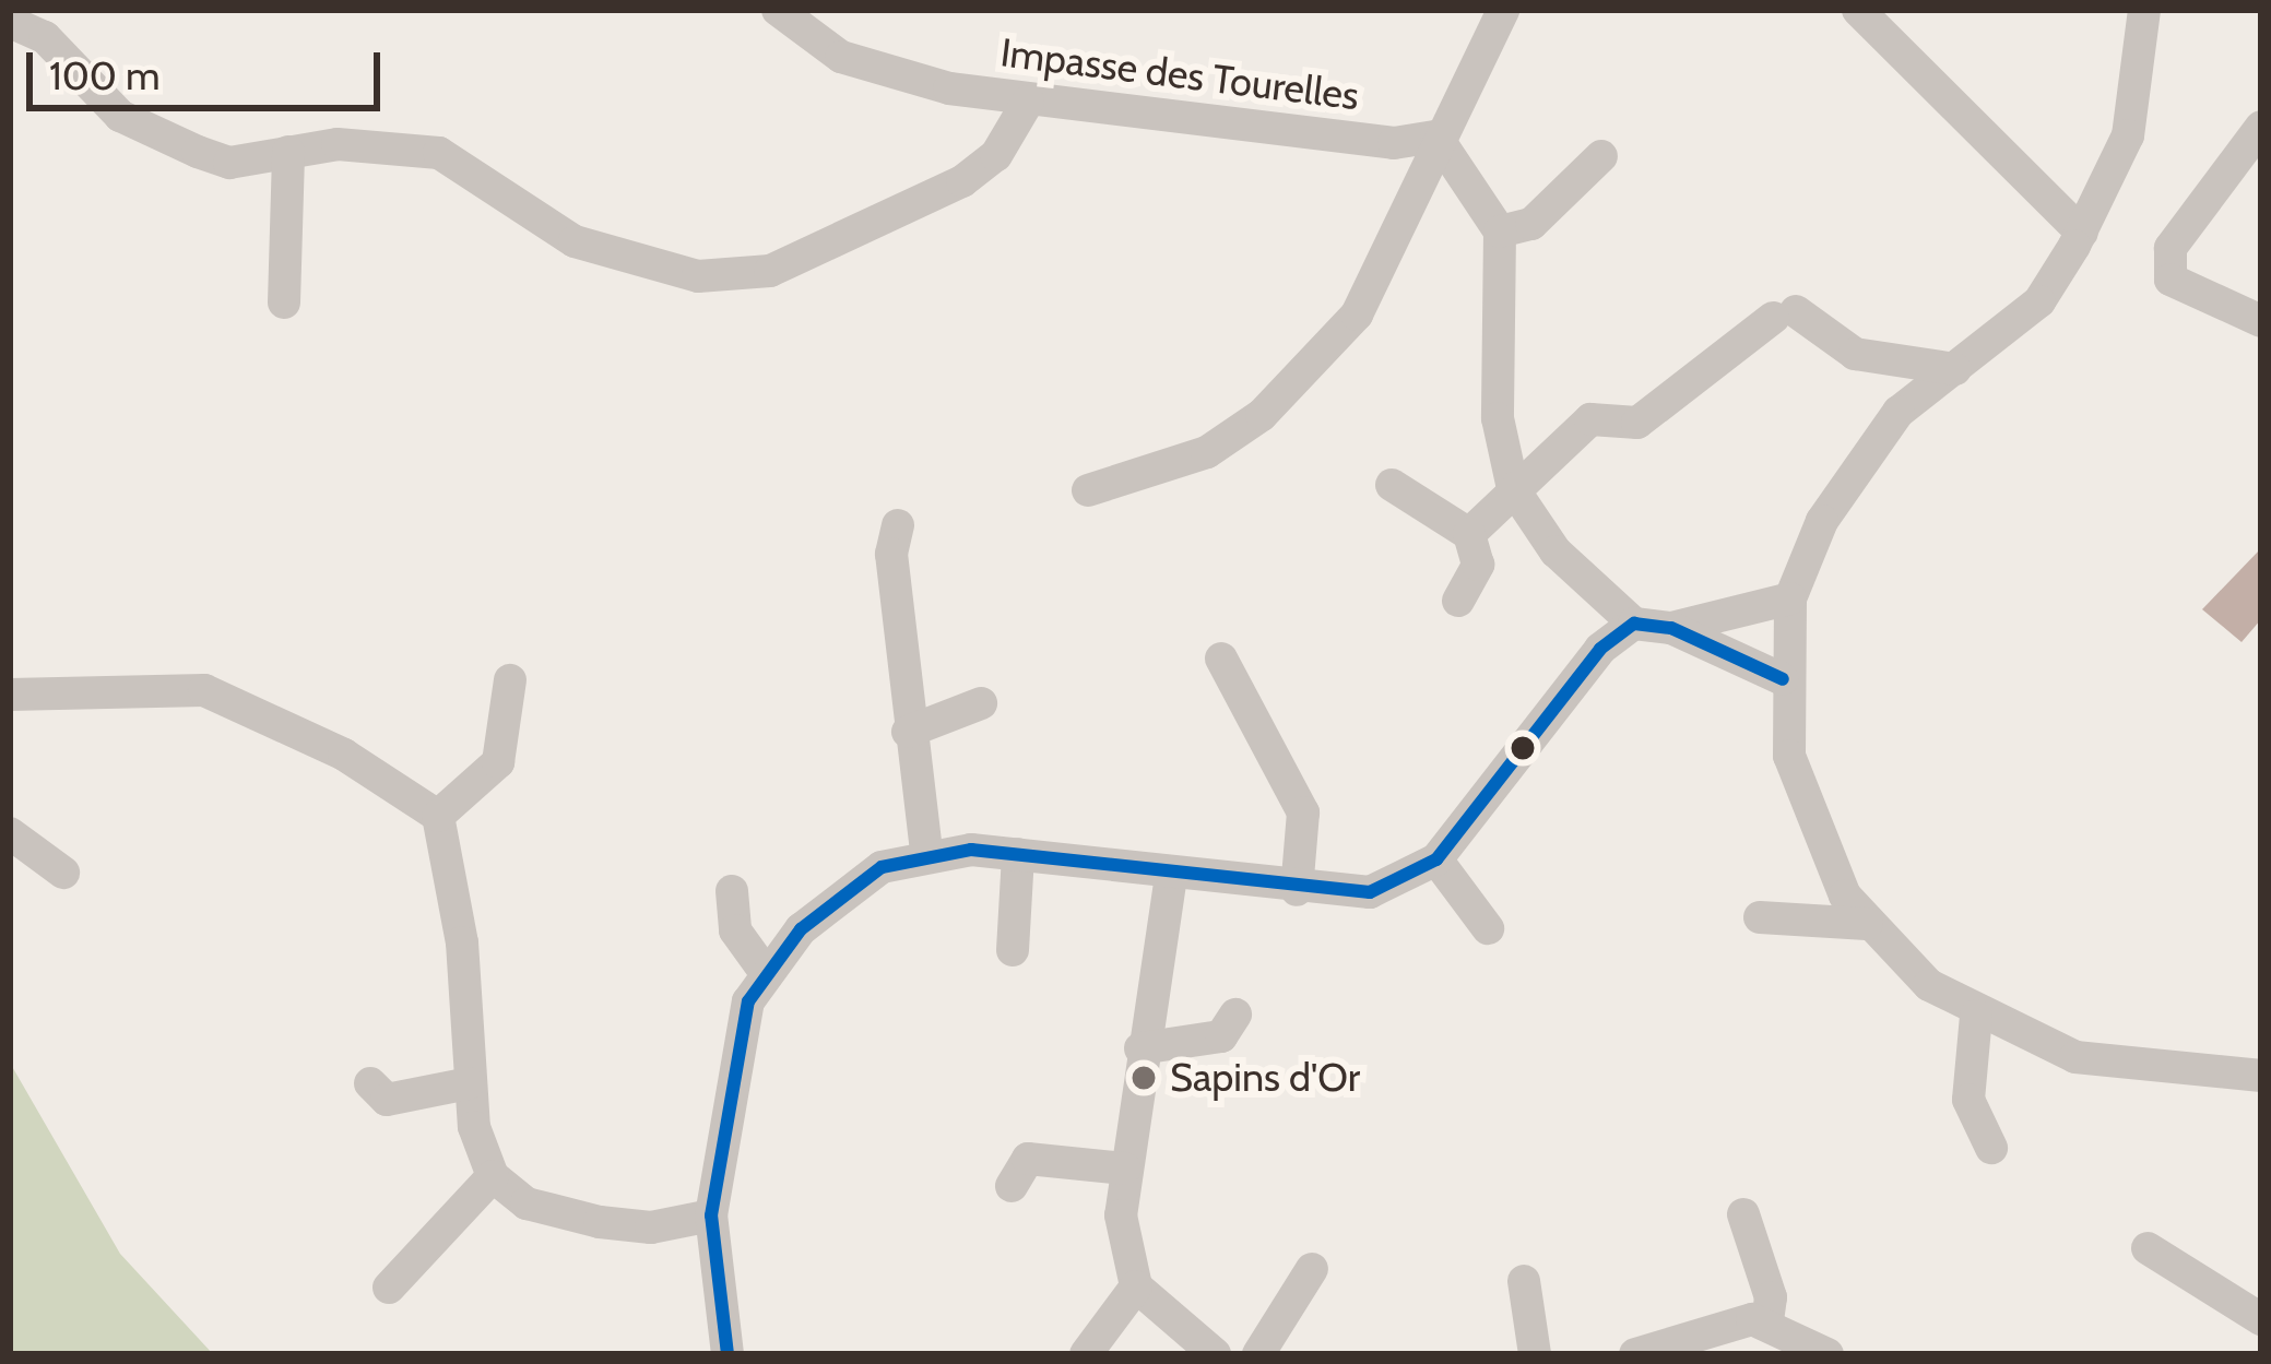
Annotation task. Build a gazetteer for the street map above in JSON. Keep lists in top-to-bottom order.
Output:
{
  "streets": {
    "street": ["Impasse des Tourelles"]
  },
  "places": ["Sapins d'Or"],
  "scale_bar": "100 m"
}
